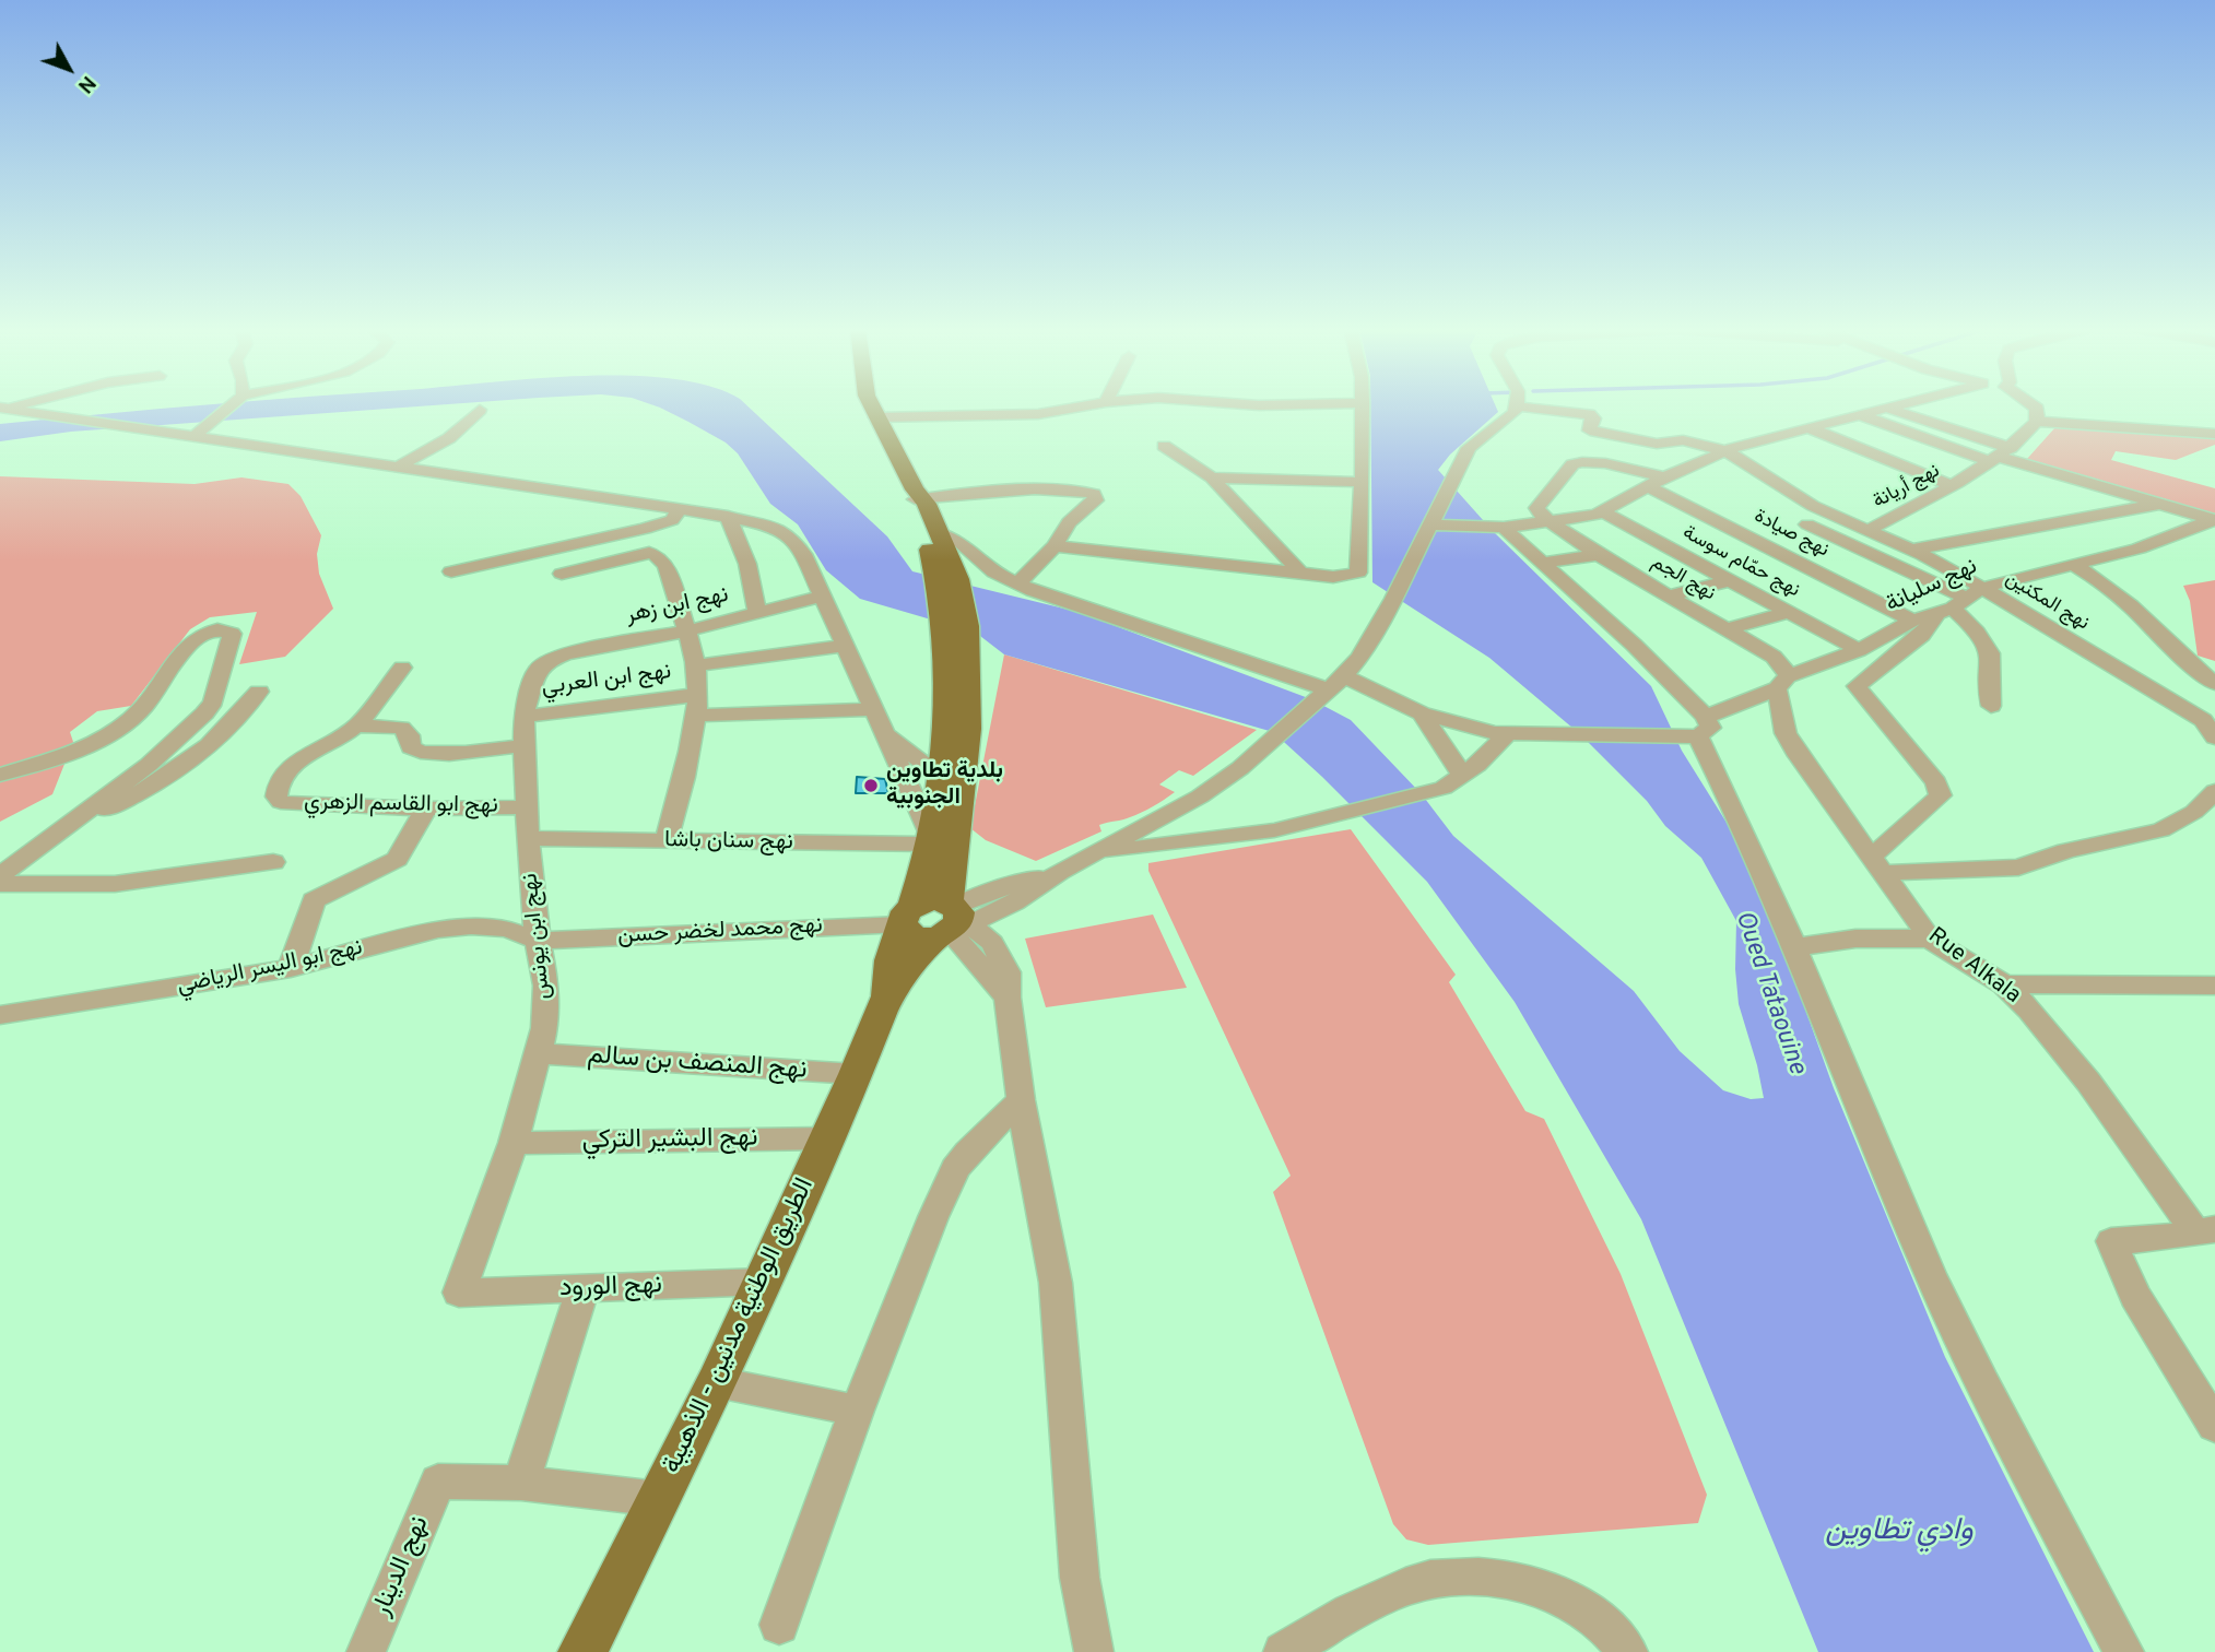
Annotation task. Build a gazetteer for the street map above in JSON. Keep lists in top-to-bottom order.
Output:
{
  "streets": {
    "main road": ["الطريق الوطنية مدنين - الذهيبة"],
    "street": [
      "نهج أريانة",
      "نهج صيادة",
      "نهج حمّام سوسة",
      "نهج الجم",
      "نهج سليانة",
      "نهج المكنين",
      "نهج ابن زهر",
      "نهج ابن العربي",
      "نهج ابو القاسم الزهري",
      "نهج سنان باشا",
      "نهج محمد لخضر حسن",
      "نهج ابن يونس",
      "Rue Alkala",
      "نهج ابو اليسر الرياضي",
      "نهج المنصف بن سالم",
      "نهج البشير التركي",
      "نهج الورود",
      "نهج الدينار"
    ]
  },
  "crossings": [
    ["نهج أريانة", "نهج المكنين"],
    ["نهج صيادة", "نهج الجم"],
    ["نهج صيادة", "نهج سليانة"],
    ["نهج حمّام سوسة", "نهج سليانة"],
    ["نهج الجم", "نهج سليانة"],
    ["نهج الجم", "Rue Alkala"],
    ["نهج سليانة", "نهج المكنين"],
    ["نهج سليانة", "Rue Alkala"],
    ["نهج ابن زهر", "نهج ابن يونس"],
    ["نهج ابن العربي", "نهج ابن يونس"],
    ["نهج ابو القاسم الزهري", "نهج ابن يونس"],
    ["نهج سنان باشا", "نهج ابن يونس"],
    ["نهج سنان باشا", "الطريق الوطنية مدنين - الذهيبة"],
    ["نهج محمد لخضر حسن", "نهج ابن يونس"],
    ["نهج محمد لخضر حسن", "نهج ابو اليسر الرياضي"],
    ["نهج محمد لخضر حسن", "الطريق الوطنية مدنين - الذهيبة"],
    ["نهج ابن يونس", "نهج ابو اليسر الرياضي"],
    ["نهج ابن يونس", "نهج المنصف بن سالم"],
    ["نهج ابن يونس", "نهج البشير التركي"],
    ["نهج ابن يونس", "نهج الورود"],
    ["نهج المنصف بن سالم", "الطريق الوطنية مدنين - الذهيبة"],
    ["نهج البشير التركي", "الطريق الوطنية مدنين - الذهيبة"],
    ["نهج الورود", "الطريق الوطنية مدنين - الذهيبة"]
  ],
  "water": ["Oued Tataouine", "وادي تطاوين"],
  "places": ["بلدية تطاوين الجنوبية"],
  "north": "bottom right"
}
